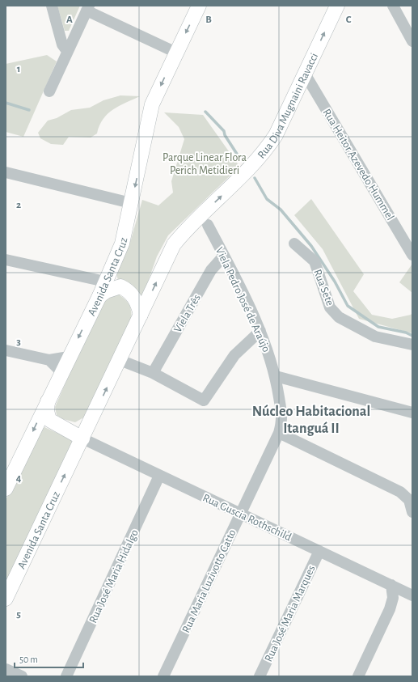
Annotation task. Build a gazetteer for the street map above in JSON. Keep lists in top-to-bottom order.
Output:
{
  "streets": {
    "main road": ["Rua Diva Mugnaini Ravacci", "Avenida Santa Cruz"],
    "street": [
      "Rua Heitor Azevedo Hummel",
      "Rua Sete",
      "Viela Pedro José de Araújo",
      "Viela Três",
      "Rua Guscia Rothschild",
      "Rua José Maria Hidalgo",
      "Rua Maria Luzivotto Catto",
      "Rua José Maria Marques"
    ]
  },
  "crossings": [
    ["Rua Diva Mugnaini Ravacci", "Rua Heitor Azevedo Hummel"],
    ["Rua Diva Mugnaini Ravacci", "Avenida Santa Cruz"],
    ["Rua Diva Mugnaini Ravacci", "Viela Pedro José de Araújo"],
    ["Avenida Santa Cruz", "Viela Pedro José de Araújo"],
    ["Avenida Santa Cruz", "Rua Guscia Rothschild"],
    ["Viela Pedro José de Araújo", "Viela Três"],
    ["Viela Pedro José de Araújo", "Rua Maria Luzivotto Catto"],
    ["Rua Guscia Rothschild", "Rua José Maria Hidalgo"],
    ["Rua Guscia Rothschild", "Rua Maria Luzivotto Catto"],
    ["Rua Guscia Rothschild", "Rua José Maria Marques"]
  ],
  "one_way": ["Rua Diva Mugnaini Ravacci"],
  "districts": ["Núcleo Habitacional Itanguá II"],
  "parks": ["Parque Linear Flora Perich Metidieri"],
  "scale_bar": "50 m",
  "grid": {
    "columns": ["A", "B", "C"],
    "rows": [
      "1",
      "2",
      "3",
      "4",
      "5"
    ]
  }
}
